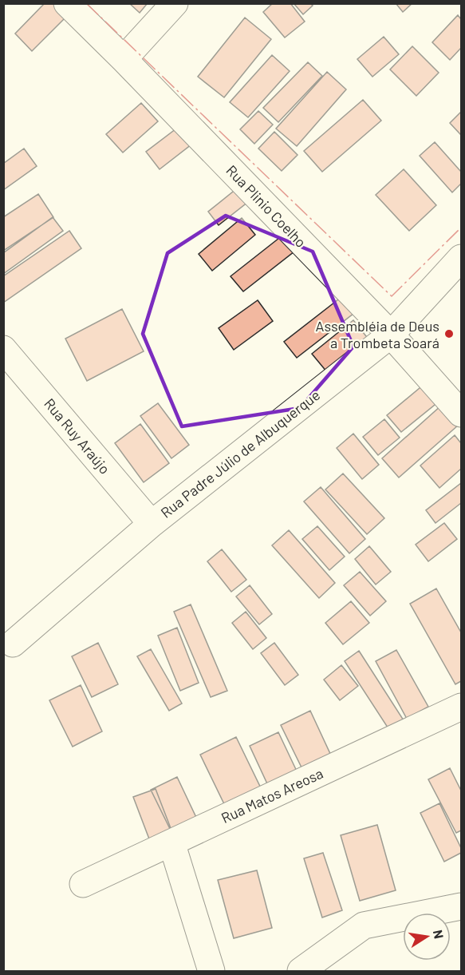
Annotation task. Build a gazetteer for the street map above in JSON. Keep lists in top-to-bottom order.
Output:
{
  "streets": {
    "street": [
      "Rua Plinio Coelho",
      "Rua Ruy Araújo",
      "Rua Padre Júlio de Albuquerque",
      "Rua Matos Areosa"
    ]
  },
  "crossings": [
    ["Rua Plinio Coelho", "Rua Padre Júlio de Albuquerque"],
    ["Rua Ruy Araújo", "Rua Padre Júlio de Albuquerque"]
  ],
  "places": ["Assembléia de Deus a Trombeta Soará"],
  "north": "right"
}
